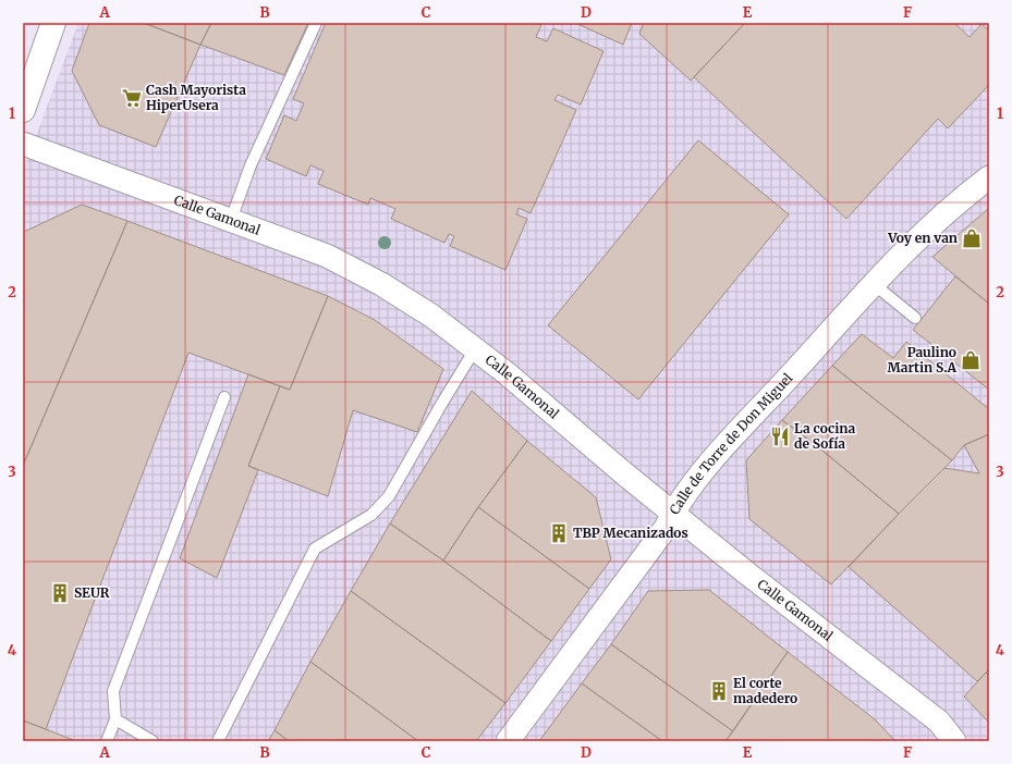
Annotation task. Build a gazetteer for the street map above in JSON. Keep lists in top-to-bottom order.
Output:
{
  "streets": {
    "street": ["Calle Gamonal", "Calle de Torre de Don Miguel"]
  },
  "crossings": [
    ["Calle Gamonal", "Calle de Torre de Don Miguel"]
  ],
  "places": {
    "supermarket": ["Cash Mayorista HiperUsera"],
    "shop": ["Voy en van", "Paulino Martin S.A"],
    "restaurant": ["La cocina de Sofía"],
    "building": ["TBP Mecanizados", "SEUR", "El corte madedero"]
  },
  "grid": {
    "columns": [
      "A",
      "B",
      "C",
      "D",
      "E",
      "F"
    ],
    "rows": [
      "1",
      "2",
      "3",
      "4"
    ]
  }
}
